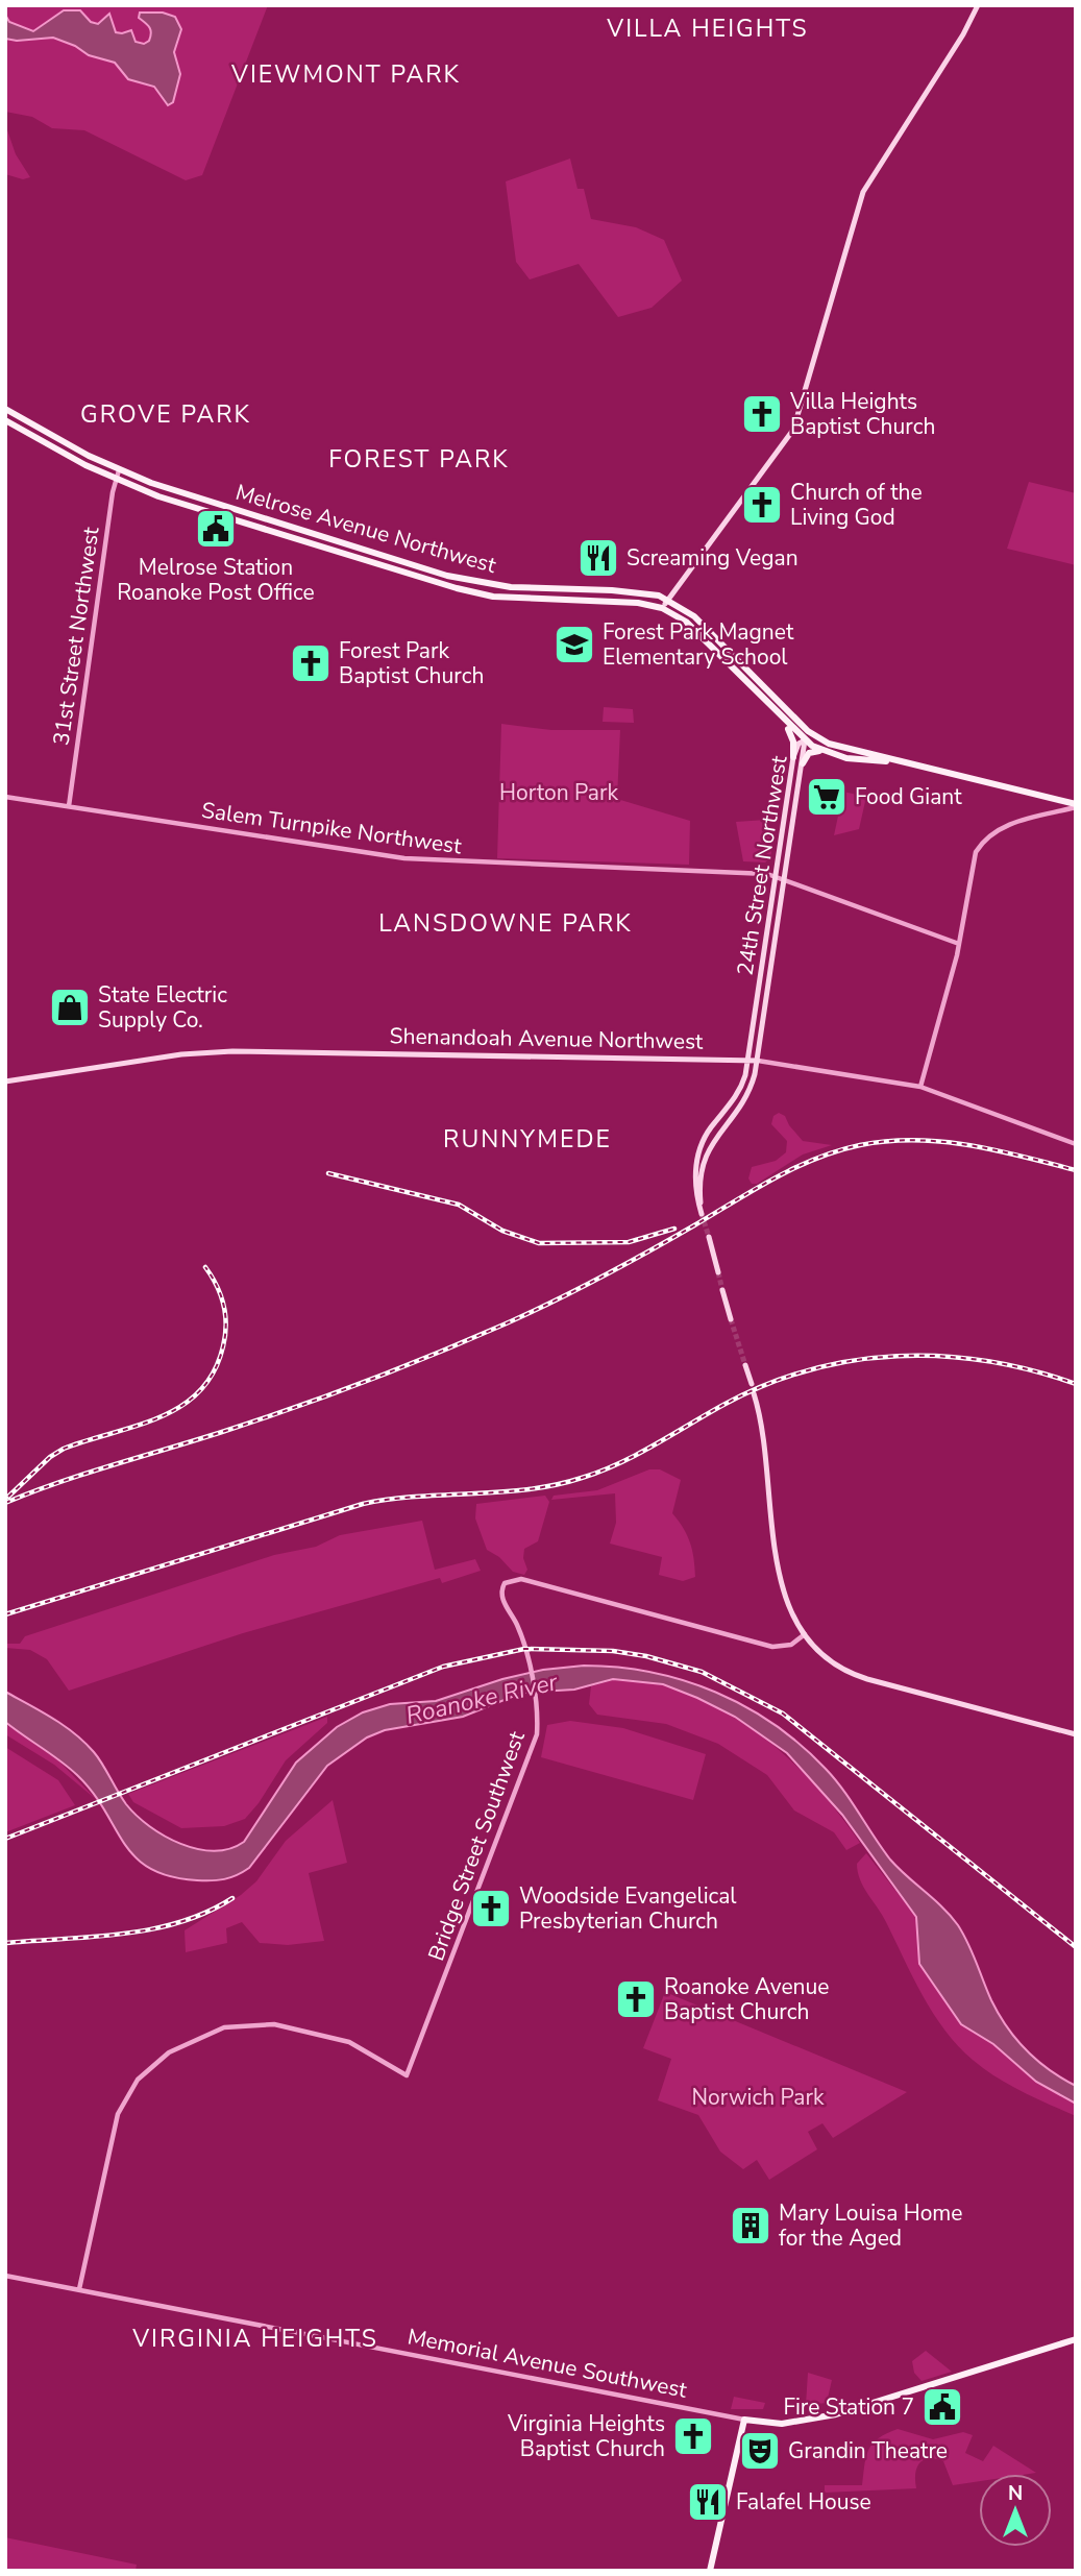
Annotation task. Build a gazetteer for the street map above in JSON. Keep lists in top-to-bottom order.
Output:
{
  "streets": {
    "main road": [
      "Melrose Avenue Northwest",
      "24th Street Northwest",
      "Shenandoah Avenue Northwest",
      "Memorial Avenue Southwest"
    ],
    "street": ["31st Street Northwest", "Salem Turnpike Northwest", "Bridge Street Southwest"]
  },
  "crossings": [
    ["Melrose Avenue Northwest", "31st Street Northwest"],
    ["Melrose Avenue Northwest", "24th Street Northwest"],
    ["31st Street Northwest", "Salem Turnpike Northwest"],
    ["Salem Turnpike Northwest", "24th Street Northwest"],
    ["24th Street Northwest", "Shenandoah Avenue Northwest"],
    ["Bridge Street Southwest", "Memorial Avenue Southwest"]
  ],
  "districts": [
    "VILLA HEIGHTS",
    "VIEWMONT PARK",
    "GROVE PARK",
    "FOREST PARK",
    "LANSDOWNE PARK",
    "RUNNYMEDE",
    "VIRGINIA HEIGHTS"
  ],
  "water": ["Roanoke River"],
  "parks": ["Horton Park", "Norwich Park"],
  "places": {
    "church": [
      "Villa Heights Baptist Church",
      "Church of the Living God",
      "Forest Park Baptist Church",
      "Woodside Evangelical Presbyterian Church",
      "Roanoke Avenue Baptist Church",
      "Virginia Heights Baptist Church"
    ],
    "public building": ["Melrose Station Roanoke Post Office", "Fire Station 7"],
    "restaurant": ["Screaming Vegan", "Falafel House"],
    "school or university": ["Forest Park Magnet Elementary School"],
    "supermarket": ["Food Giant"],
    "shop": ["State Electric Supply Co."],
    "building": ["Mary Louisa Home for the Aged"],
    "theatre": ["Grandin Theatre"]
  },
  "north": "top"
}
